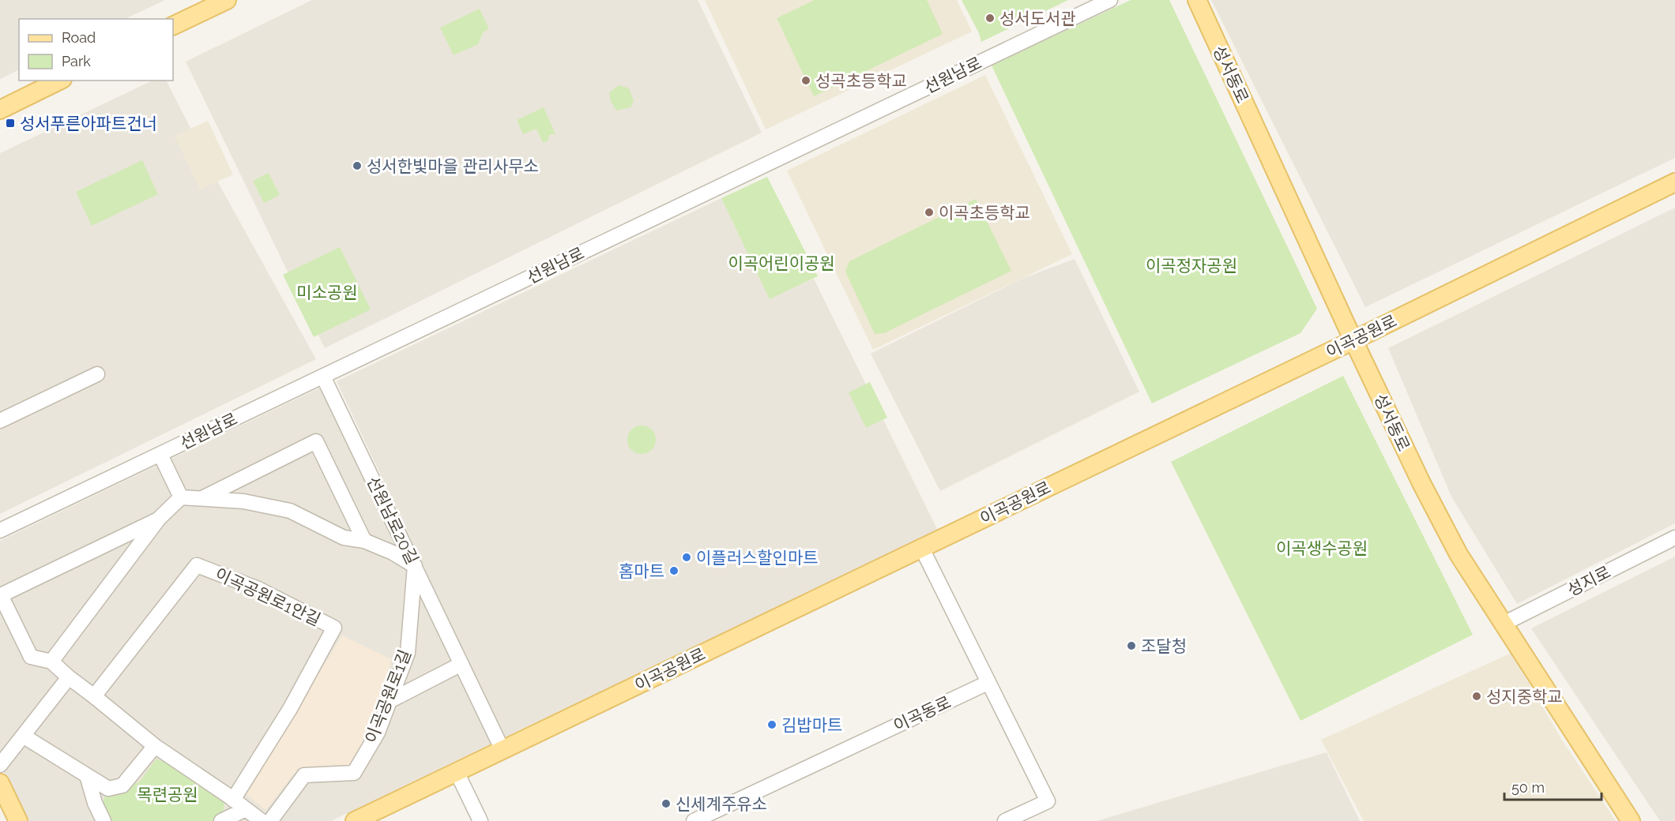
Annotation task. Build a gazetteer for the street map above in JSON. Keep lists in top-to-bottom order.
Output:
{
  "streets": {
    "main road": ["성서동로", "이곡공원로"],
    "street": [
      "선원남로",
      "선원남로20길",
      "성지로",
      "이곡공원로1안길",
      "이곡공원로1길",
      "이곡동로"
    ]
  },
  "crossings": [
    ["성서동로", "이곡공원로"],
    ["성서동로", "성지로"],
    ["선원남로", "선원남로20길"],
    ["이곡공원로", "선원남로20길"],
    ["선원남로20길", "이곡공원로1길"]
  ],
  "parks": [
    "이곡어린이공원",
    "이곡정자공원",
    "미소공원",
    "이곡생수공원",
    "목련공원"
  ],
  "places": {
    "other": [
      "성서도서관",
      "성곡초등학교",
      "성서한빛마을 관리사무소",
      "이곡초등학교",
      "이플러스할인마트",
      "홈마트",
      "조달청",
      "성지중학교",
      "김밥마트",
      "신세계주유소"
    ],
    "transit": ["성서푸른아파트건너"]
  },
  "legend": ["Road", "Park"],
  "scale_bar": "50 m"
}
